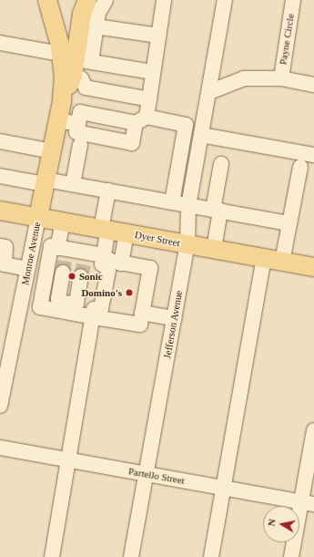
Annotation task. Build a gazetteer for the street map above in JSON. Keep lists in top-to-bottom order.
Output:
{
  "streets": {
    "main road": ["Dyer Street", "Monroe Avenue"],
    "street": ["Payne Circle", "Jefferson Avenue", "Partello Street"]
  },
  "crossings": [
    ["Dyer Street", "Monroe Avenue"],
    ["Dyer Street", "Jefferson Avenue"],
    ["Jefferson Avenue", "Partello Street"]
  ],
  "places": ["Sonic", "Domino's"],
  "north": "left"
}
